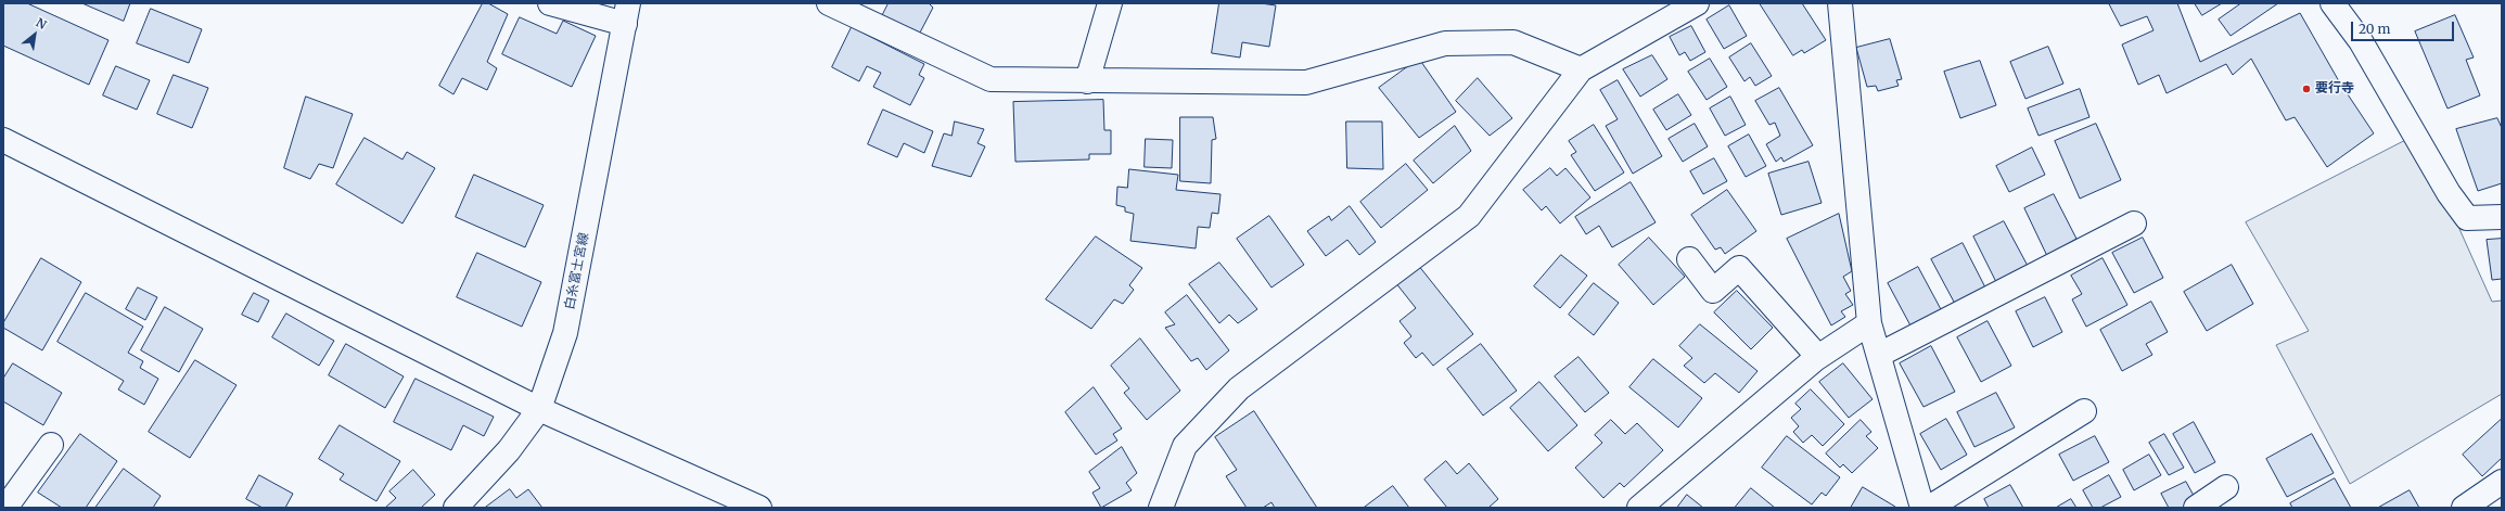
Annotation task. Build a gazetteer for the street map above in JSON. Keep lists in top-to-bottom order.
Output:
{
  "streets": {
    "street": ["白糸富士宮線"]
  },
  "places": ["要行寺"],
  "scale_bar": "20 m",
  "north": "top right"
}
